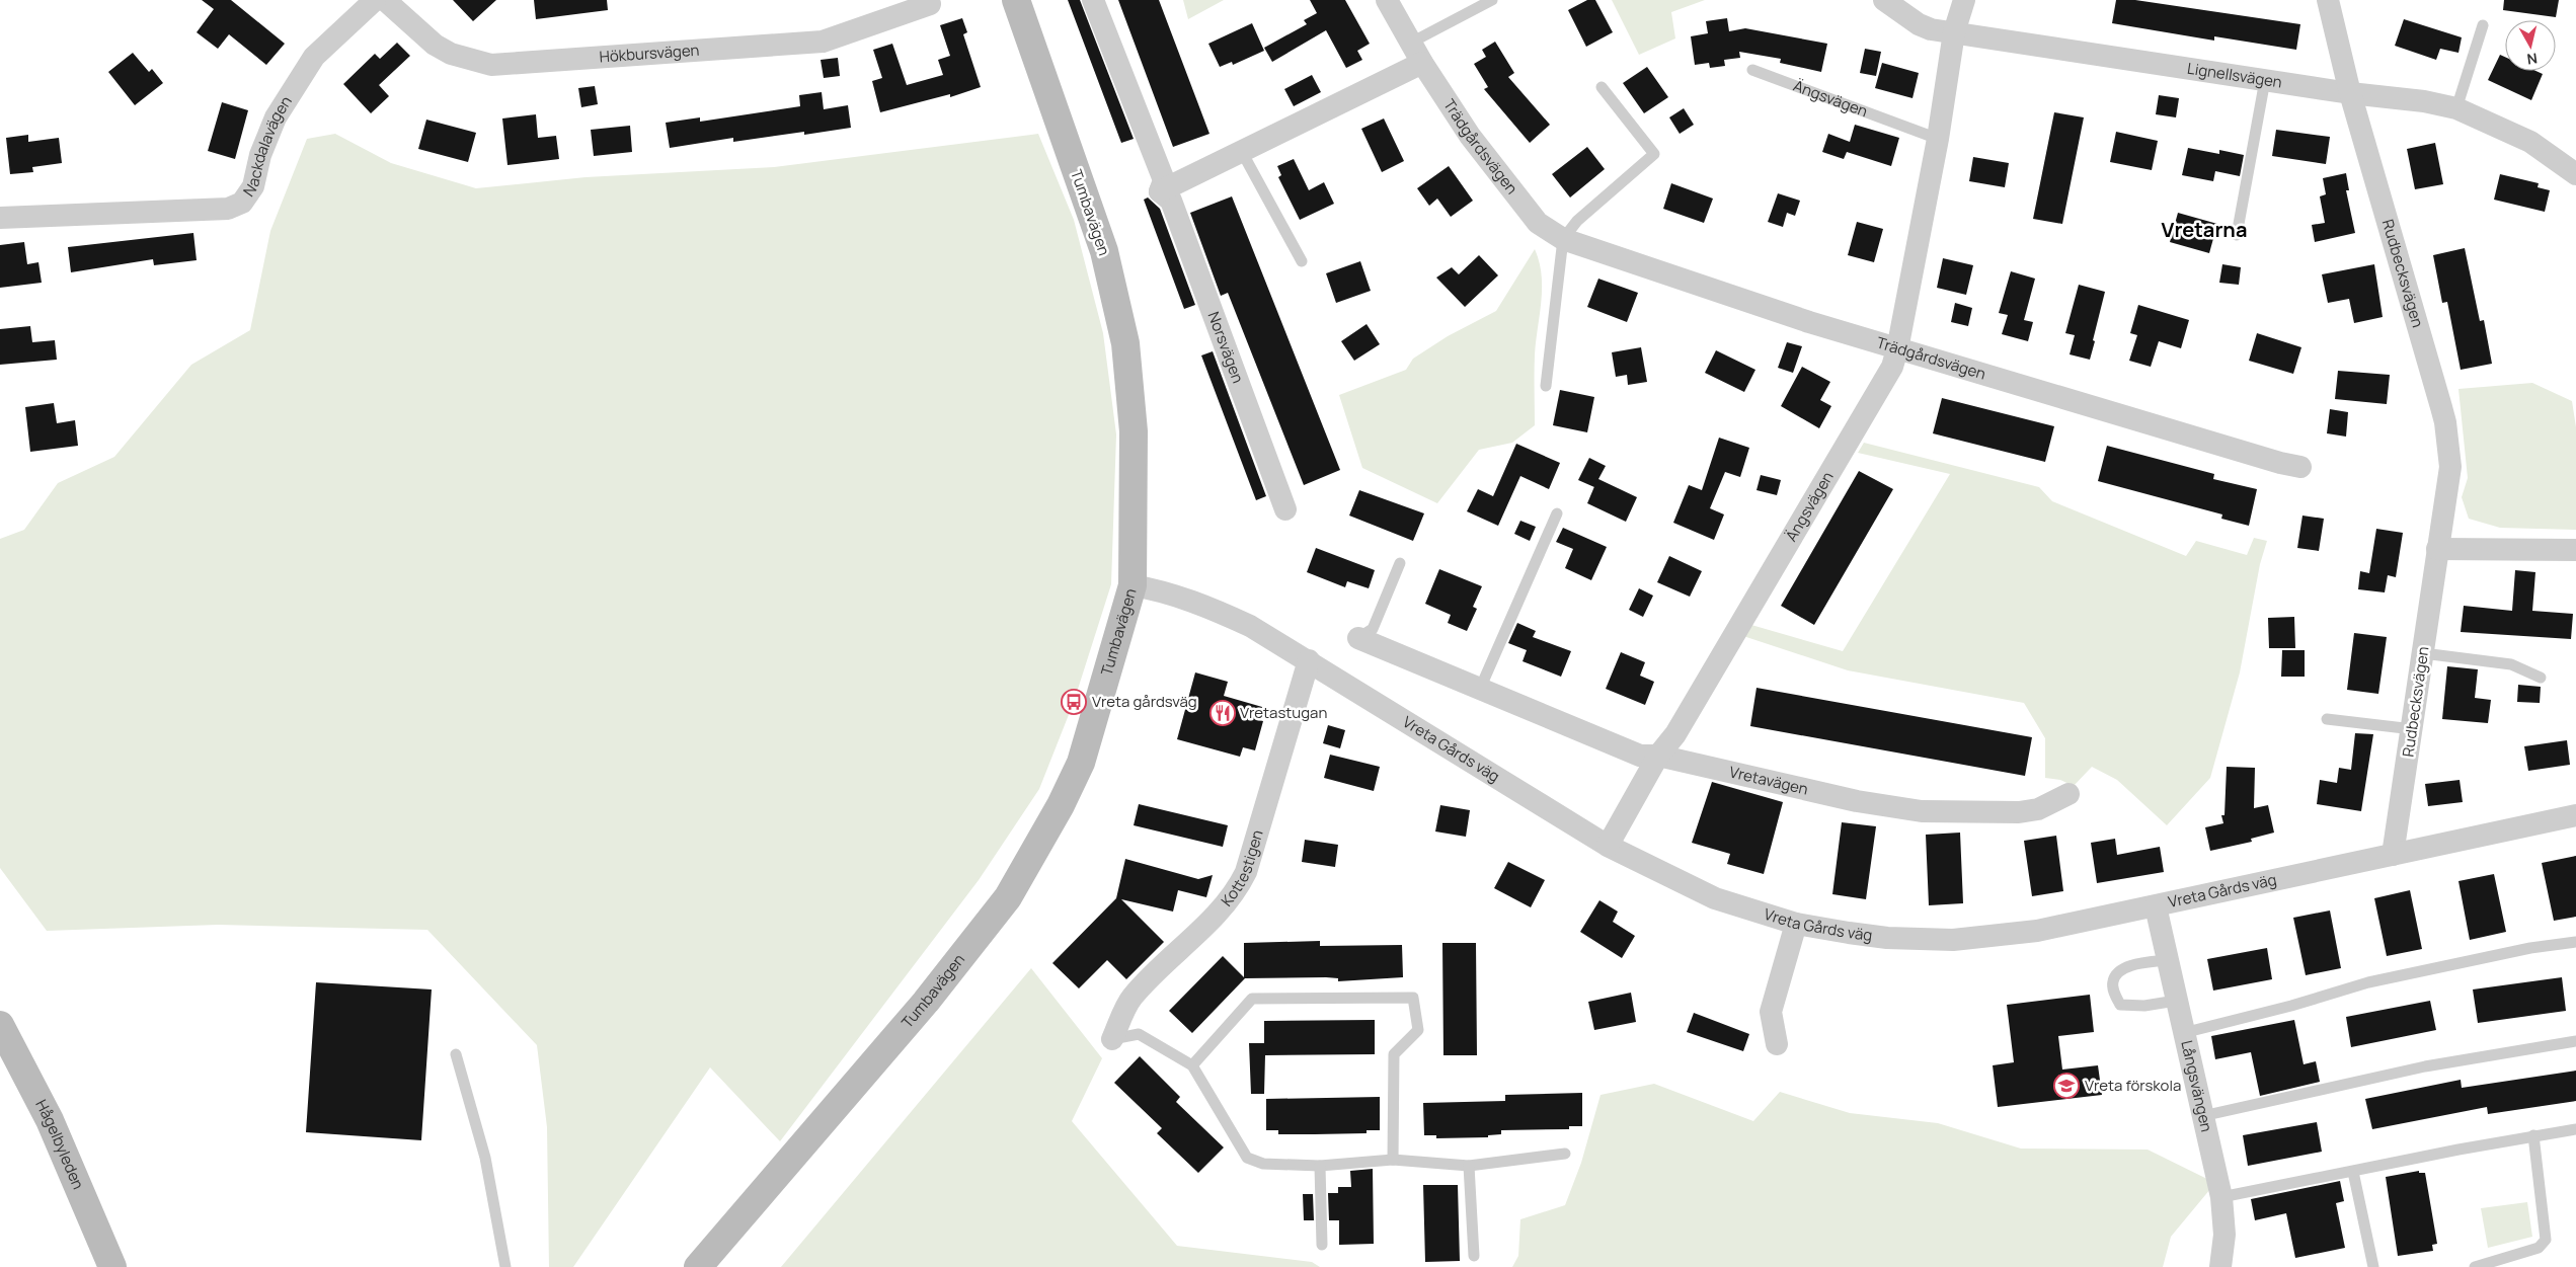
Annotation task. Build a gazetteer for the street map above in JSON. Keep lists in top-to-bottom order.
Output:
{
  "streets": {
    "main road": ["Tumbavägen", "Hågelbyleden"],
    "street": [
      "Hökbursvägen",
      "Lignellsvägen",
      "Ängsvägen",
      "Nackdalavägen",
      "Trädgårdsvägen",
      "Rudbecksvägen",
      "Norsvägen",
      "Vreta Gårds väg",
      "Vretavägen",
      "Kottestigen",
      "Långsvängen"
    ]
  },
  "crossings": [
    ["Lignellsvägen", "Ängsvägen"],
    ["Lignellsvägen", "Rudbecksvägen"],
    ["Ängsvägen", "Trädgårdsvägen"],
    ["Ängsvägen", "Vreta Gårds väg"],
    ["Ängsvägen", "Vretavägen"],
    ["Tumbavägen", "Vreta Gårds väg"],
    ["Rudbecksvägen", "Vreta Gårds väg"],
    ["Vreta Gårds väg", "Kottestigen"],
    ["Vreta Gårds väg", "Långsvängen"]
  ],
  "districts": ["Vretarna"],
  "places": {
    "bus stop": ["Vreta gårdsväg"],
    "restaurant": ["Vretastugan"],
    "school or university": ["Vreta förskola"]
  },
  "north": "bottom"
}
